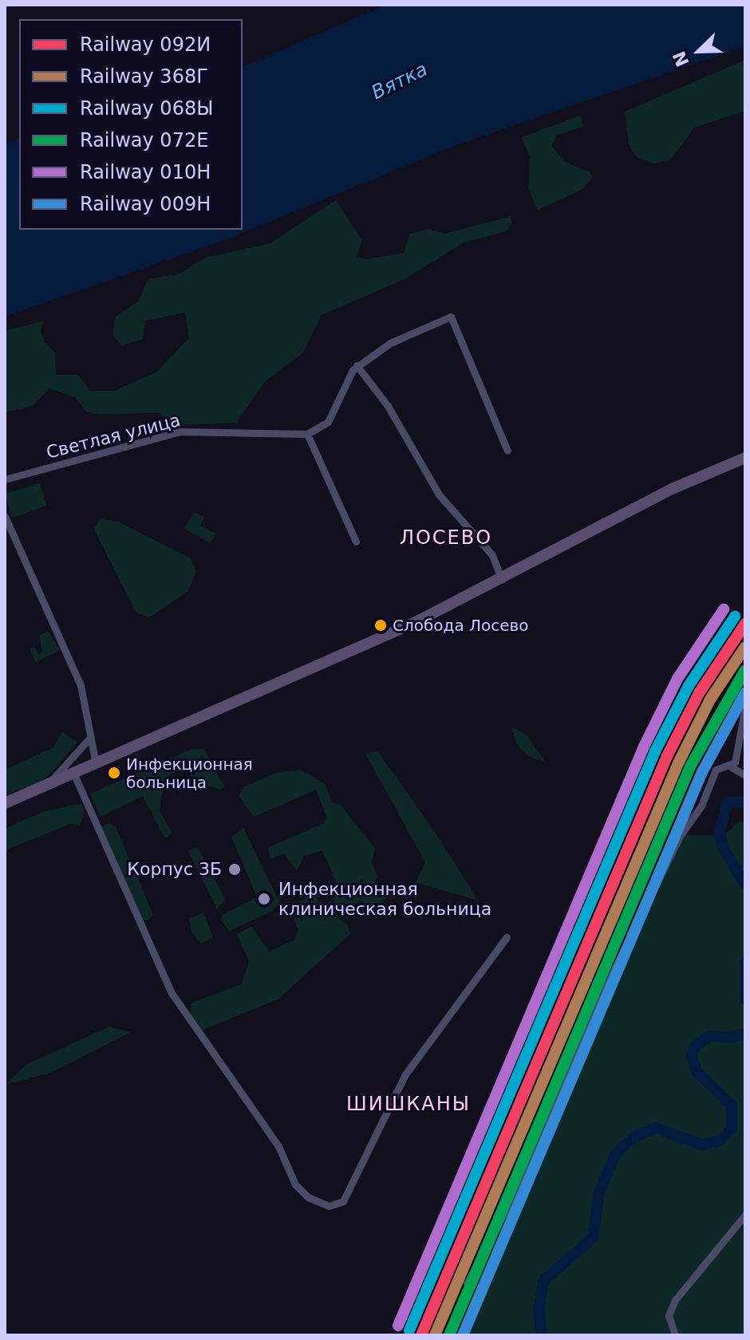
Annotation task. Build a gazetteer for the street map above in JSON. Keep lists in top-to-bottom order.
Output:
{
  "streets": {
    "street": ["Светлая улица"]
  },
  "districts": ["ЛОСЕВО", "ШИШКАНЫ"],
  "water": ["Вятка"],
  "places": [
    "Слобода Лосево",
    "Инфекционная больница",
    "Корпус 3Б",
    "Инфекционная клиническая больница"
  ],
  "lines": [
    "rail line 010Н",
    "rail line 068Ы",
    "rail line 092И",
    "rail line 368Г",
    "rail line 072Е",
    "rail line 009Н"
  ],
  "legend": [
    "Railway 092И",
    "Railway 368Г",
    "Railway 068Ы",
    "Railway 072Е",
    "Railway 010Н",
    "Railway 009Н"
  ],
  "north": "bottom left"
}
